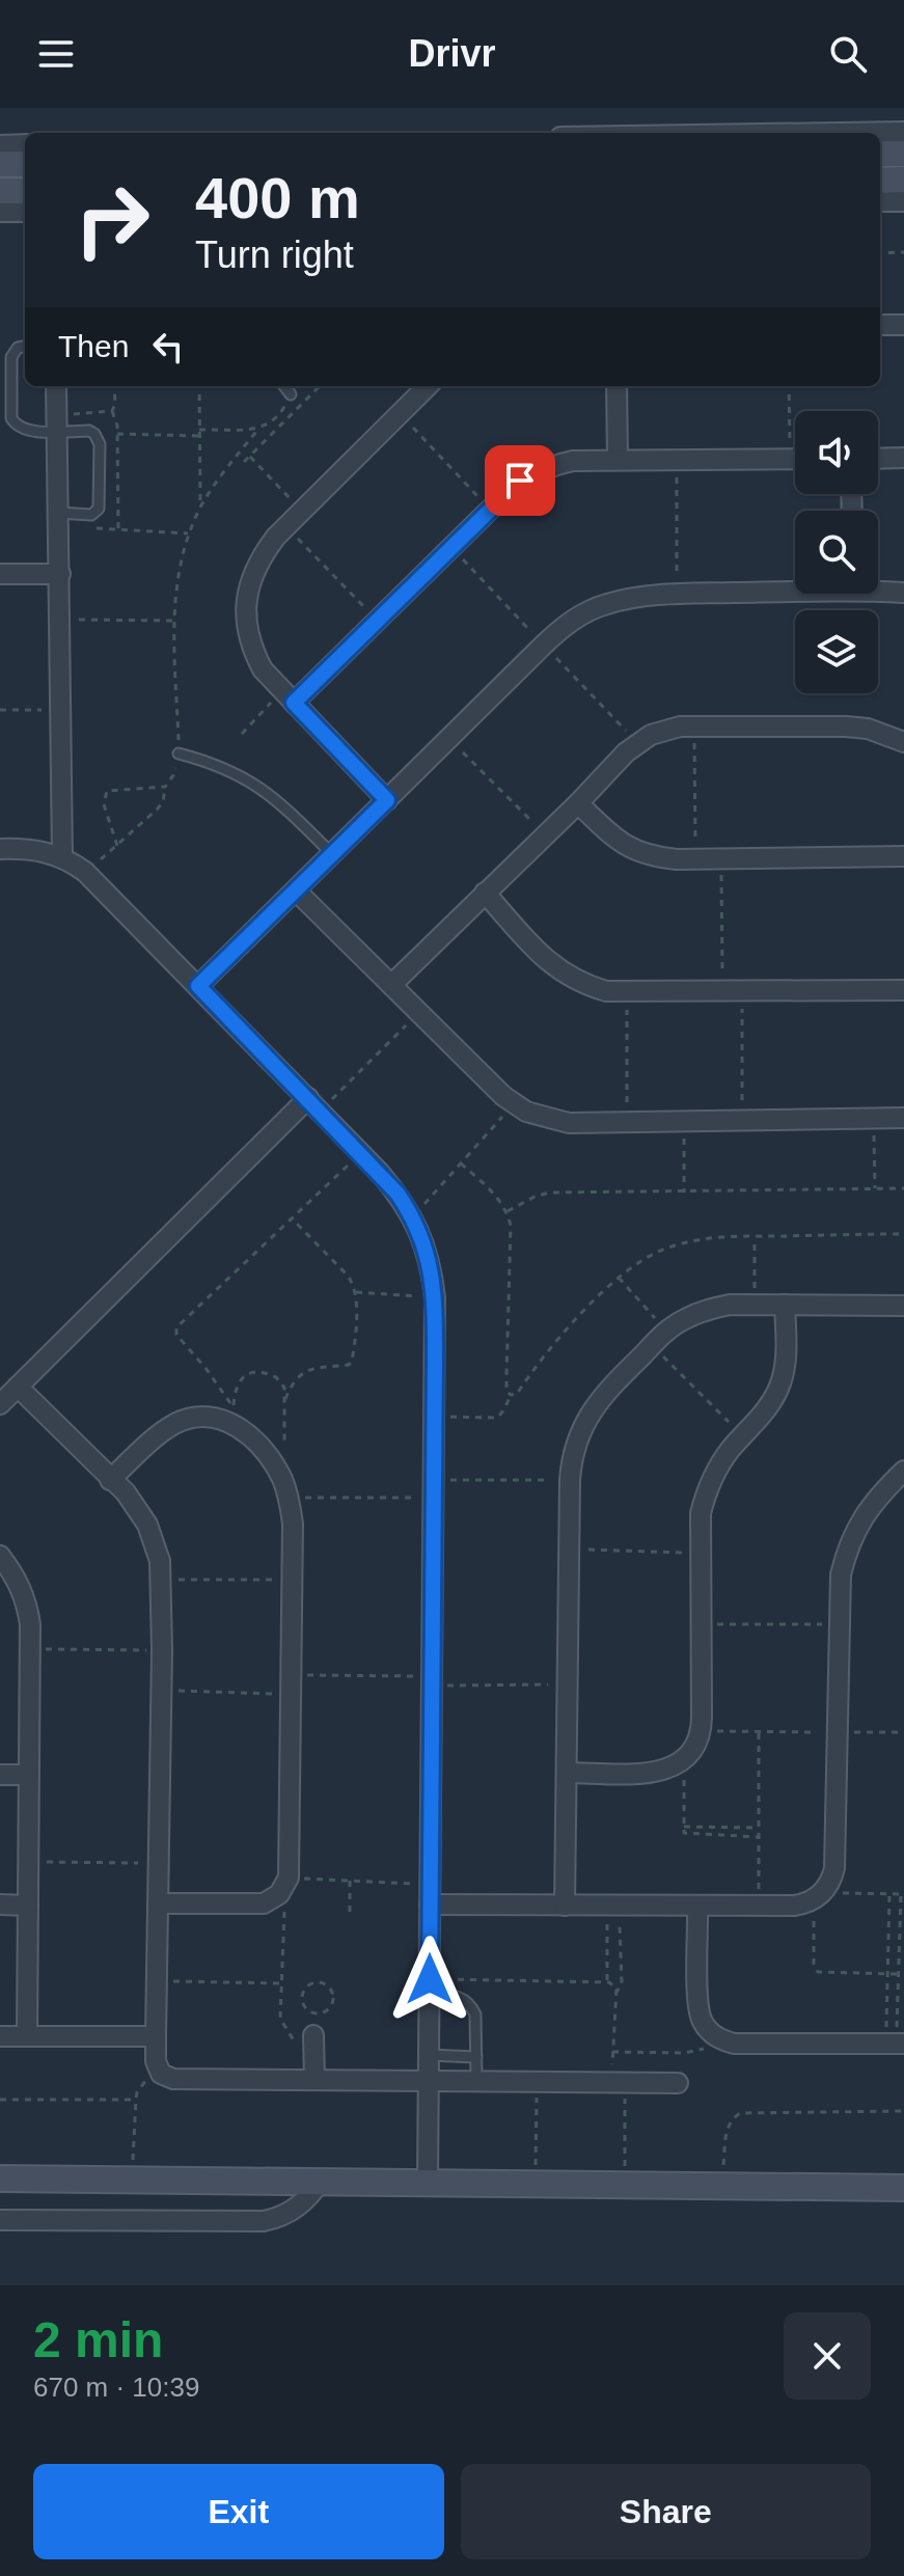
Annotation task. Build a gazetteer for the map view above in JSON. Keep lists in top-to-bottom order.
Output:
{
  "page": {
    "header": "Drivr",
    "turn": ["400 m", "Turn right"],
    "then": "Then",
    "heading": ["2 min", "670 m · 10:39"],
    "buttons": ["Exit", "Share"]
  }
}
